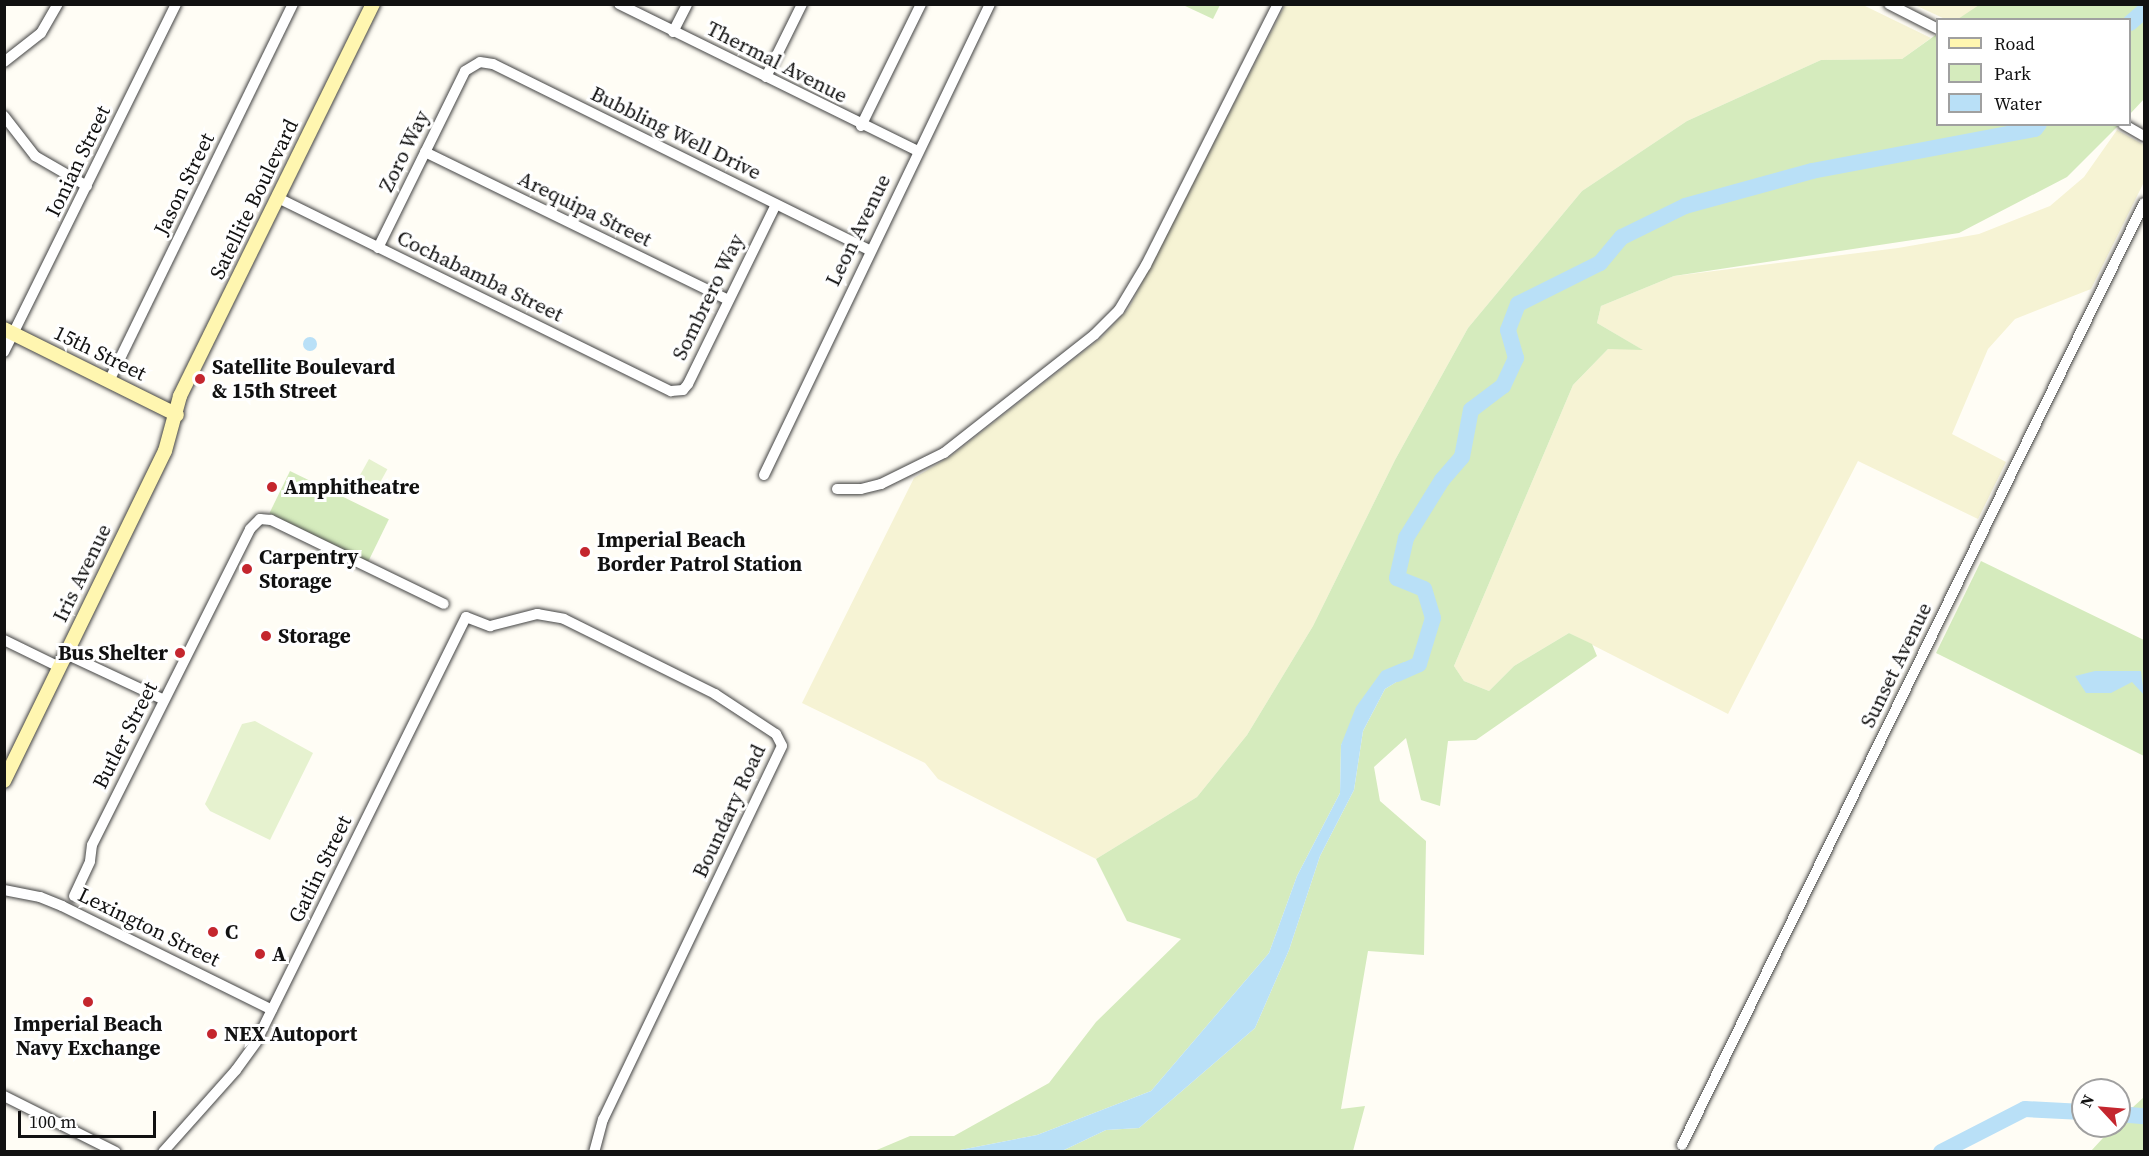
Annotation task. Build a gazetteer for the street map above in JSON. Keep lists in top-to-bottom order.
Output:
{
  "streets": {
    "street": [
      "Thermal Avenue",
      "Bubbling Well Drive",
      "Zoro Way",
      "Ionian Street",
      "Jason Street",
      "Satellite Boulevard",
      "Arequipa Street",
      "Leon Avenue",
      "Cochabamba Street",
      "Sombrero Way",
      "15th Street",
      "Iris Avenue",
      "Sunset Avenue",
      "Butler Street",
      "Boundary Road",
      "Gatlin Street",
      "Lexington Street"
    ]
  },
  "crossings": [
    ["Thermal Avenue", "Leon Avenue"],
    ["Bubbling Well Drive", "Zoro Way"],
    ["Bubbling Well Drive", "Leon Avenue"],
    ["Bubbling Well Drive", "Sombrero Way"],
    ["Zoro Way", "Arequipa Street"],
    ["Zoro Way", "Cochabamba Street"],
    ["Ionian Street", "15th Street"],
    ["Jason Street", "15th Street"],
    ["Satellite Boulevard", "Cochabamba Street"],
    ["Satellite Boulevard", "15th Street"],
    ["Satellite Boulevard", "Iris Avenue"],
    ["Arequipa Street", "Sombrero Way"],
    ["Cochabamba Street", "Sombrero Way"],
    ["15th Street", "Iris Avenue"],
    ["Boundary Road", "Gatlin Street"],
    ["Gatlin Street", "Lexington Street"]
  ],
  "places": [
    "Satellite Boulevard & 15th Street",
    "Amphitheatre",
    "Imperial Beach Border Patrol Station",
    "Carpentry Storage",
    "Storage",
    "Bus Shelter",
    "C",
    "A",
    "Imperial Beach Navy Exchange",
    "NEX Autoport"
  ],
  "legend": ["Road", "Park", "Water"],
  "scale_bar": "100 m",
  "north": "top left"
}
